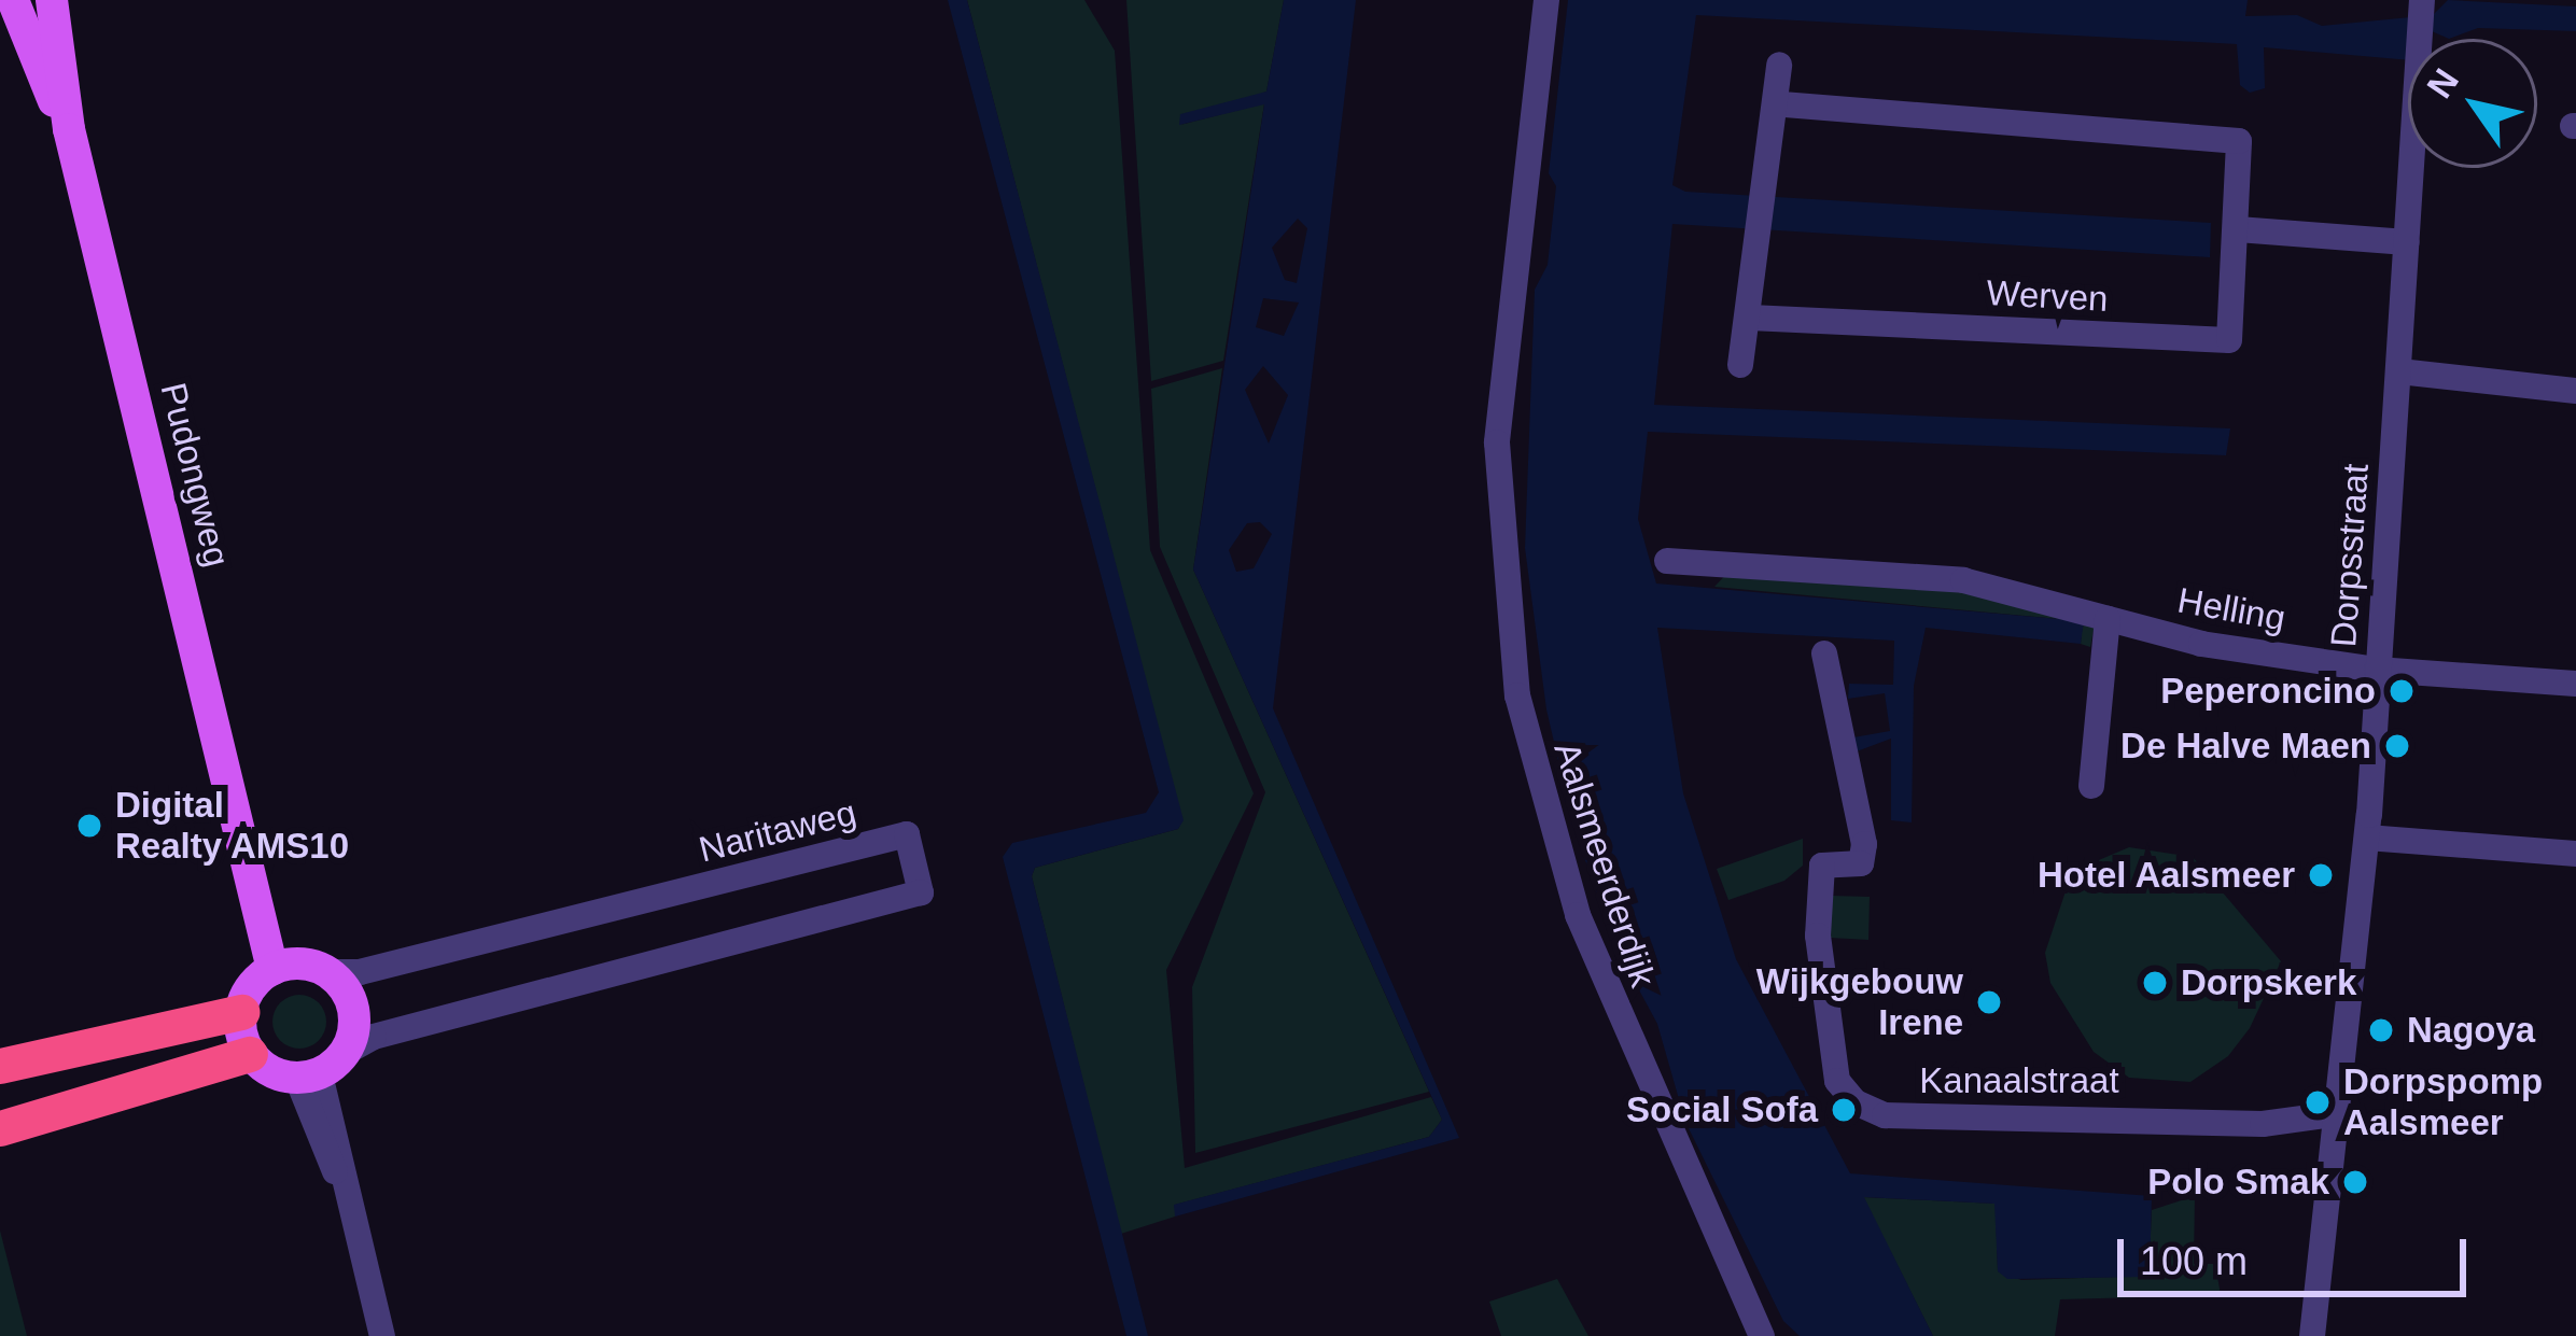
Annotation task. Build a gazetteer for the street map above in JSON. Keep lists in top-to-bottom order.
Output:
{
  "streets": {
    "main road": ["Pudongweg"],
    "street": [
      "Werven",
      "Dorpsstraat",
      "Helling",
      "Naritaweg",
      "Aalsmeerderdijk",
      "Kanaalstraat"
    ]
  },
  "crossings": [
    ["Pudongweg", "Naritaweg"],
    ["Dorpsstraat", "Helling"],
    ["Dorpsstraat", "Kanaalstraat"]
  ],
  "places": [
    "Peperoncino",
    "De Halve Maen",
    "Digital Realty AMS10",
    "Hotel Aalsmeer",
    "Dorpskerk",
    "Wijkgebouw Irene",
    "Nagoya",
    "Dorpspomp Aalsmeer",
    "Social Sofa",
    "Polo Smak"
  ],
  "scale_bar": "100 m",
  "north": "top left"
}
